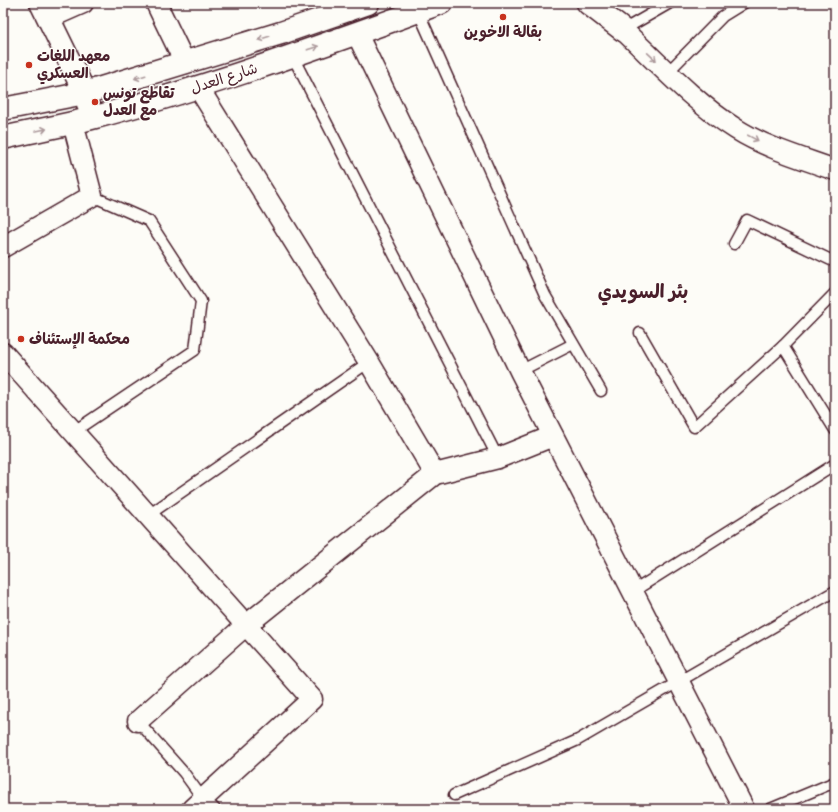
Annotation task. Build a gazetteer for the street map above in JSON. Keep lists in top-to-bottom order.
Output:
{
  "streets": {
    "street": ["شارع العدل"]
  },
  "districts": ["بئر السويدي"],
  "places": [
    "بقالة الاخوين",
    "معهد اللغات العسكري",
    "تقاطع تونس مع العدل",
    "محكمة الإستئناف"
  ]
}
